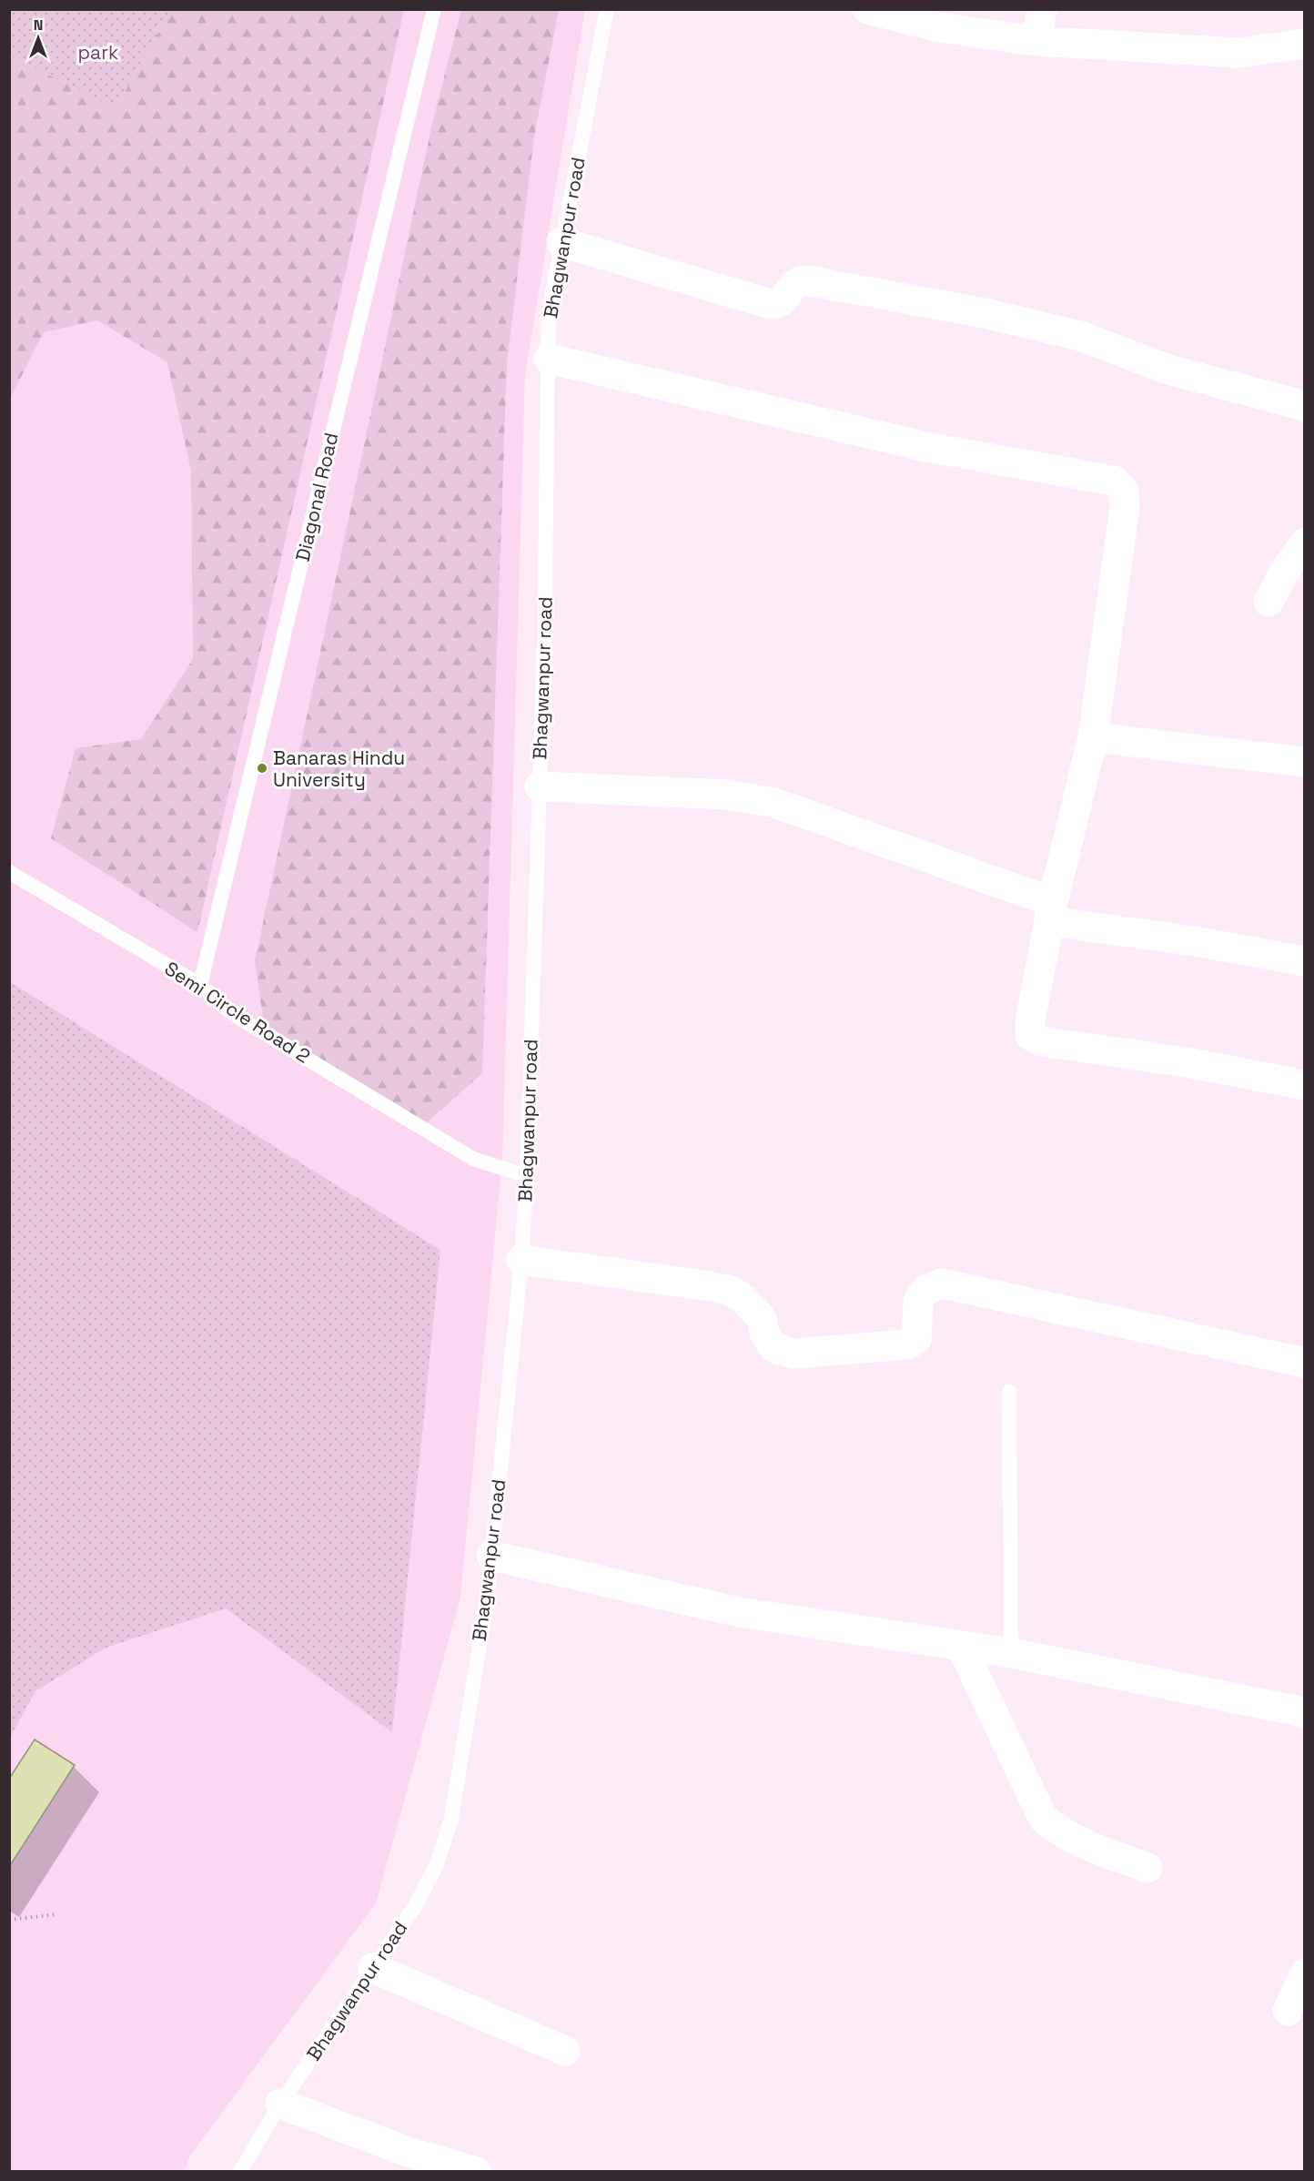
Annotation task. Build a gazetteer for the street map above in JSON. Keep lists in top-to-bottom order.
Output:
{
  "streets": {
    "lane": ["Bhagwanpur road", "Diagonal Road", "Semi Circle Road 2"]
  },
  "crossings": [
    ["Bhagwanpur road", "Semi Circle Road 2"],
    ["Diagonal Road", "Semi Circle Road 2"]
  ],
  "parks": ["park"],
  "places": ["Banaras Hindu University"],
  "north": "top"
}
